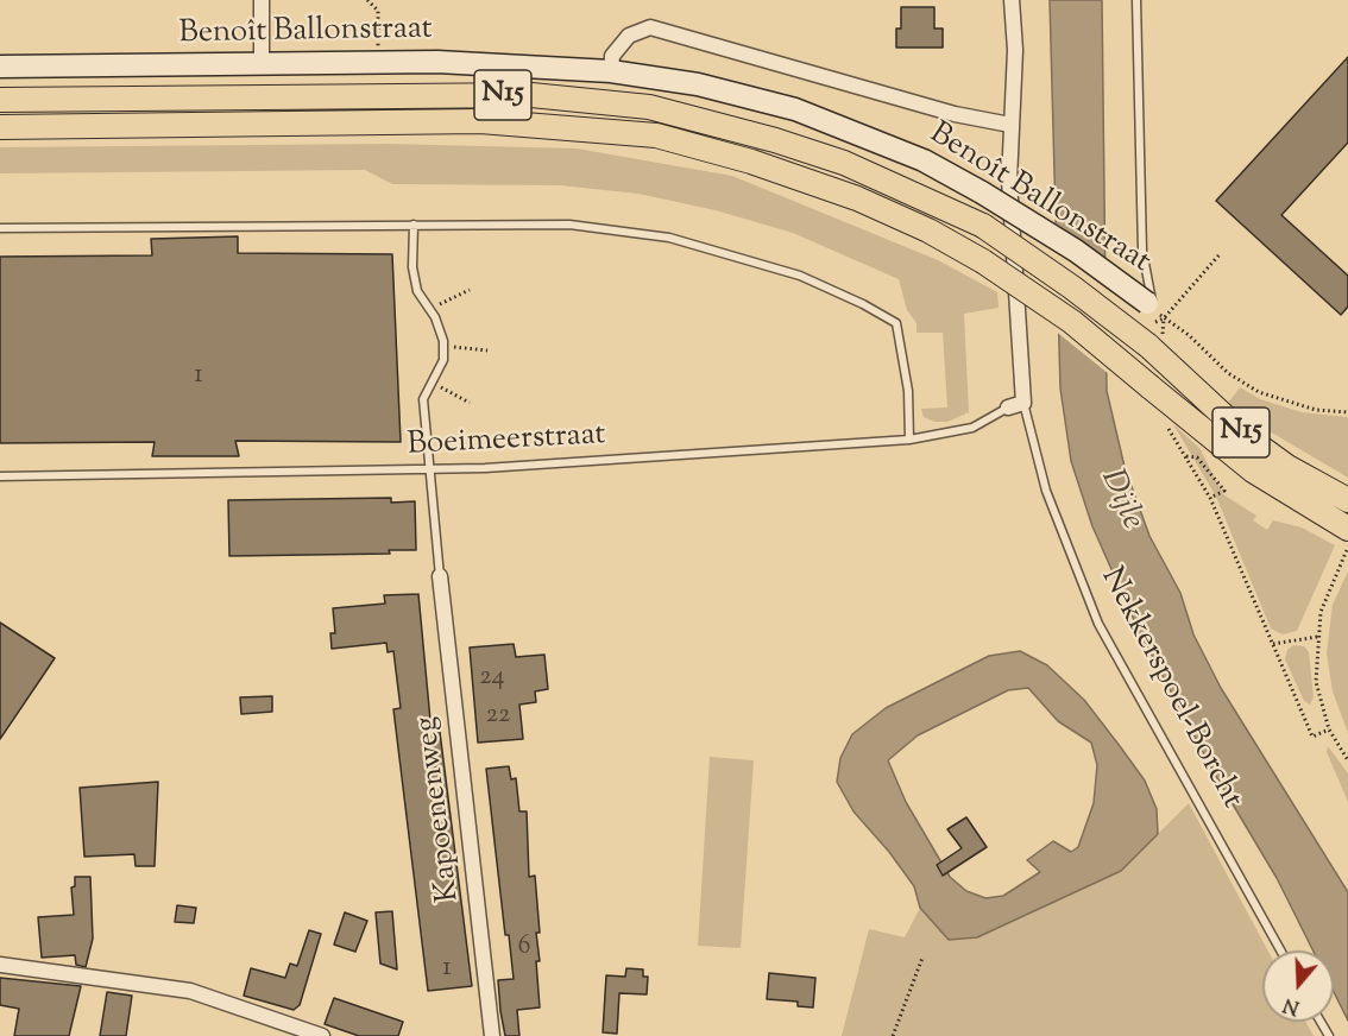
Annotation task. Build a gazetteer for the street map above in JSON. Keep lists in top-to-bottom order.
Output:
{
  "streets": {
    "main road": ["N15"],
    "street": ["Benoît Ballonstraat", "Nekkerspoel-Borcht", "Kapoenenweg"],
    "lane": ["Boeimeerstraat"]
  },
  "crossings": [
    ["Benoît Ballonstraat", "Nekkerspoel-Borcht"]
  ],
  "water": ["Dijle"],
  "house_numbers": [
    "1",
    "24",
    "22",
    "6",
    "1"
  ],
  "north": "bottom"
}
